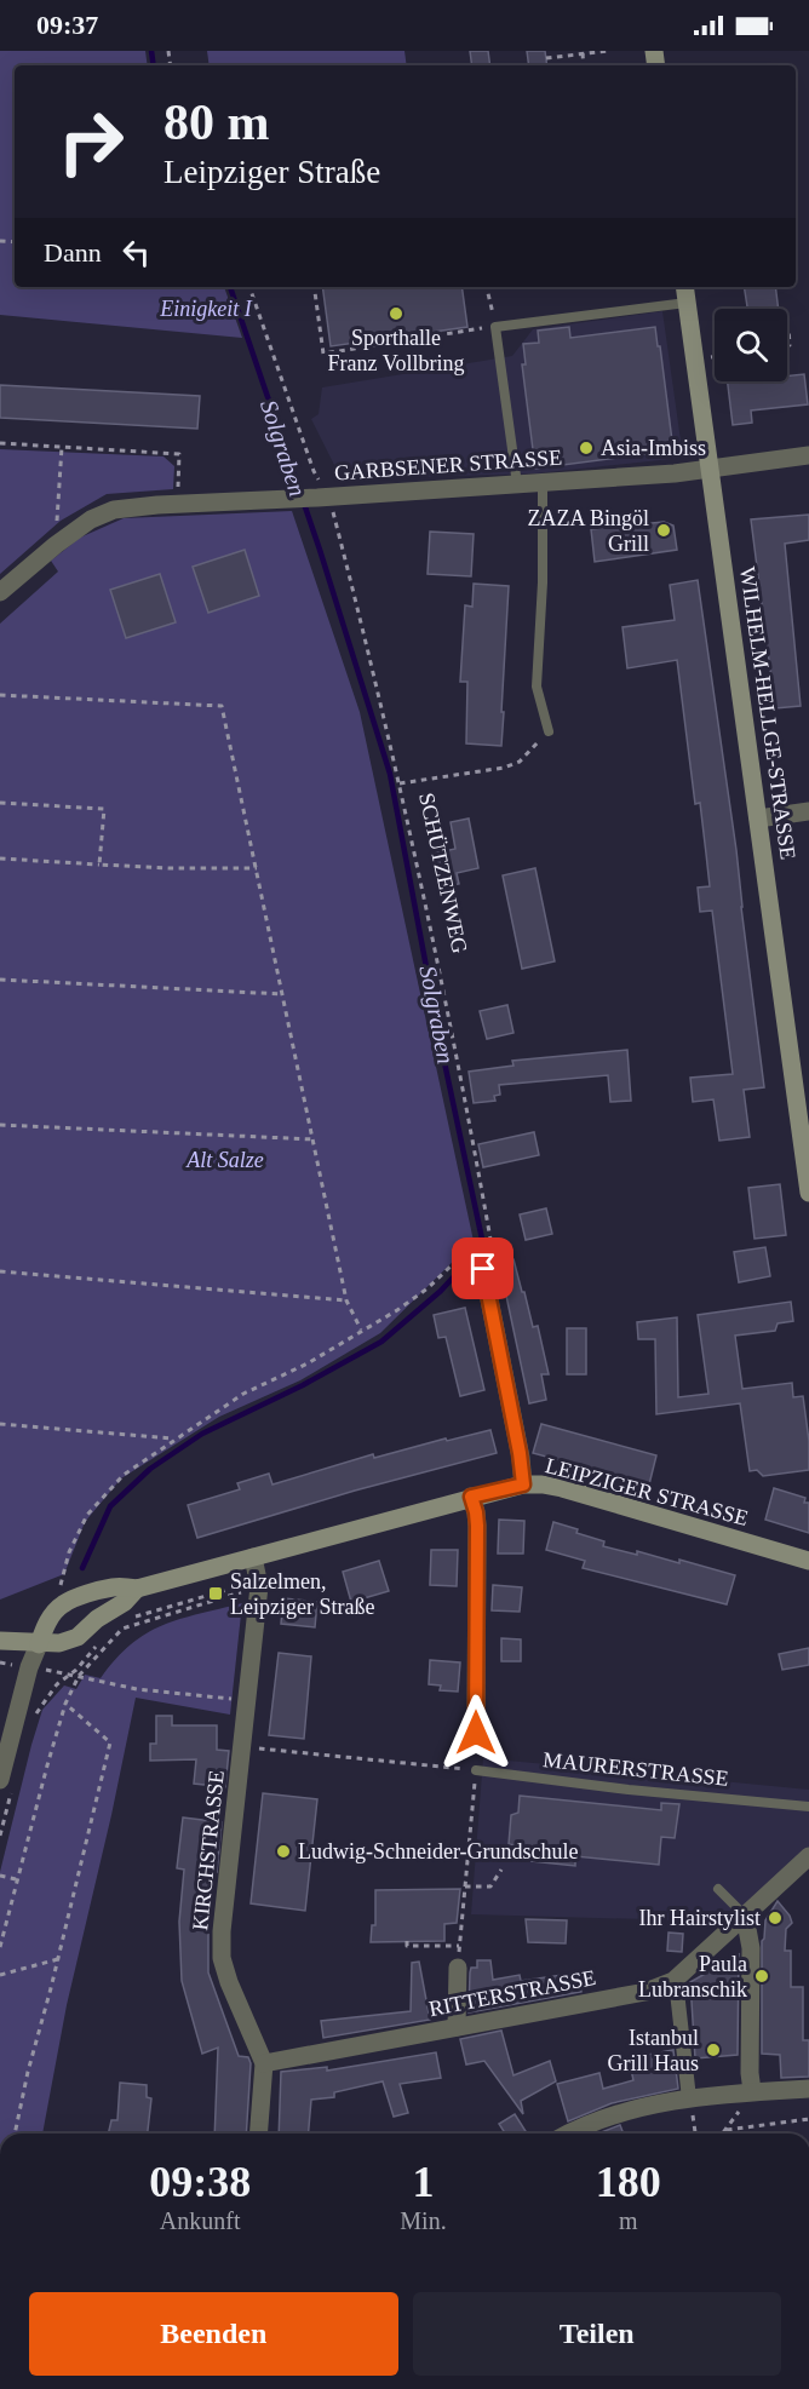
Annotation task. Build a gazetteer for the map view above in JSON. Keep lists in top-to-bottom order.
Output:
{
  "streets": {
    "main road": ["WILHELM-HELLGE-STRASSE", "LEIPZIGER STRASSE"],
    "street": ["GARBSENER STRASSE", "KIRCHSTRASSE", "RITTERSTRASSE"],
    "lane": ["MAURERSTRASSE"],
    "path": ["SCHÜTZENWEG"]
  },
  "crossings": [
    ["GARBSENER STRASSE", "WILHELM-HELLGE-STRASSE"],
    ["GARBSENER STRASSE", "SCHÜTZENWEG"],
    ["LEIPZIGER STRASSE", "KIRCHSTRASSE"],
    ["KIRCHSTRASSE", "RITTERSTRASSE"]
  ],
  "water": ["Solgraben"],
  "parks": ["Einigkeit I", "Alt Salze"],
  "places": {
    "other": [
      "Sporthalle Franz Vollbring",
      "Asia-Imbiss",
      "ZAZA Bingöl Grill",
      "Ludwig-Schneider-Grundschule",
      "Ihr Hairstylist",
      "Paula Lubranschik",
      "Istanbul Grill Haus"
    ],
    "transit": ["Salzelmen, Leipziger Straße"]
  },
  "page": {
    "status": "09:37",
    "turn": ["80 m", "Leipziger Straße"],
    "then": "Dann",
    "eta": [
      "09:38",
      "Ankunft",
      "1",
      "Min.",
      "180",
      "m"
    ],
    "buttons": ["Beenden", "Teilen"]
  }
}
